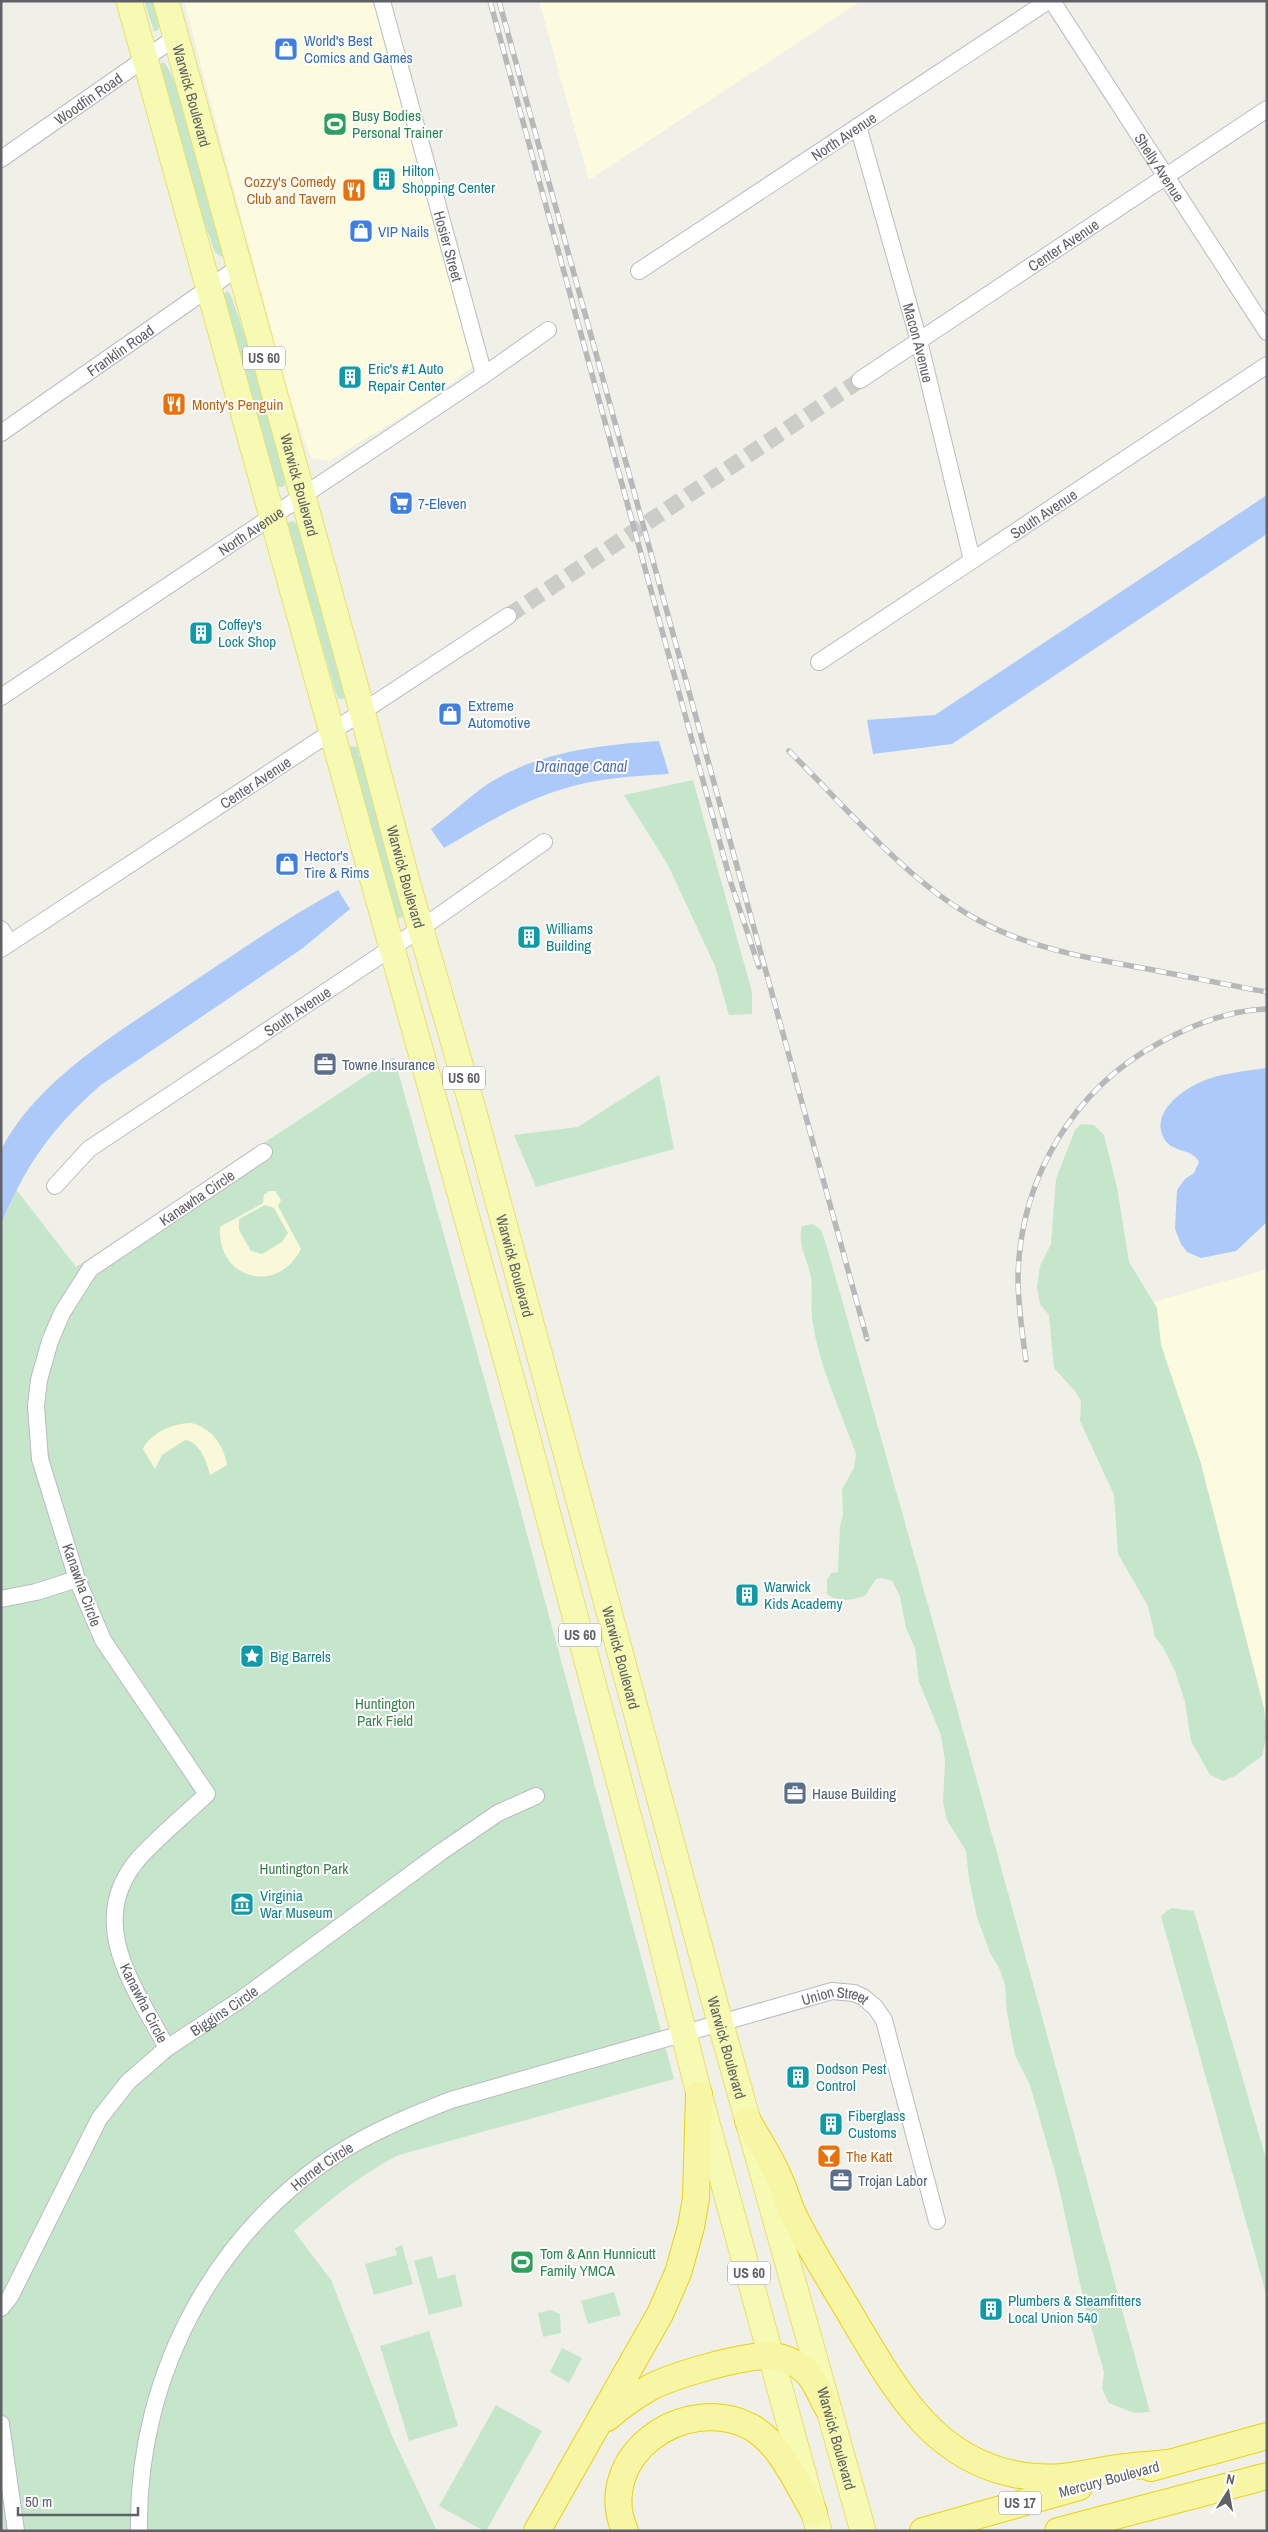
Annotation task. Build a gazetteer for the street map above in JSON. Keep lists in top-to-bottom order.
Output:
{
  "streets": {
    "highway": ["Mercury Boulevard", "US 17"],
    "main road": ["Warwick Boulevard", "US 60"],
    "street": [
      "Woodfin Road",
      "North Avenue",
      "Shelly Avenue",
      "Center Avenue",
      "Hosier Street",
      "Macon Avenue",
      "Franklin Road",
      "South Avenue",
      "Kanawha Circle",
      "Union Street",
      "Biggins Circle",
      "Hornet Circle"
    ]
  },
  "crossings": [
    ["Warwick Boulevard", "Woodfin Road"],
    ["Warwick Boulevard", "North Avenue"],
    ["Warwick Boulevard", "Center Avenue"],
    ["Warwick Boulevard", "Franklin Road"],
    ["Warwick Boulevard", "South Avenue"],
    ["Warwick Boulevard", "Union Street"],
    ["Warwick Boulevard", "Hornet Circle"],
    ["Woodfin Road", "US 60"],
    ["North Avenue", "Hosier Street"],
    ["North Avenue", "Macon Avenue"],
    ["North Avenue", "US 60"],
    ["Shelly Avenue", "Center Avenue"],
    ["Center Avenue", "Macon Avenue"],
    ["Center Avenue", "US 60"],
    ["Macon Avenue", "South Avenue"],
    ["Franklin Road", "US 60"],
    ["US 60", "South Avenue"],
    ["US 60", "Hornet Circle"],
    ["Kanawha Circle", "Biggins Circle"],
    ["Union Street", "Hornet Circle"]
  ],
  "water": ["Drainage Canal"],
  "parks": ["Huntington Park Field", "Huntington Park"],
  "places": {
    "shop": [
      "World's Best Comics and Games",
      "VIP Nails",
      "Extreme Automotive",
      "Hector's Tire & Rims"
    ],
    "sports": ["Busy Bodies Personal Trainer", "Tom & Ann Hunnicutt Family YMCA"],
    "building": [
      "Hilton Shopping Center",
      "Eric's #1 Auto Repair Center",
      "Coffey's Lock Shop",
      "Williams Building",
      "Warwick Kids Academy",
      "Dodson Pest Control",
      "Fiberglass Customs",
      "Plumbers & Steamfitters Local Union 540"
    ],
    "restaurant": ["Cozzy's Comedy Club and Tavern", "Monty's Penguin"],
    "supermarket": ["7-Eleven"],
    "office": ["Towne Insurance", "Hause Building", "Trojan Labor"],
    "place": ["Big Barrels"],
    "museum": ["Virginia War Museum"],
    "bar": ["The Katt"]
  },
  "scale_bar": "50 m",
  "north": "top"
}
